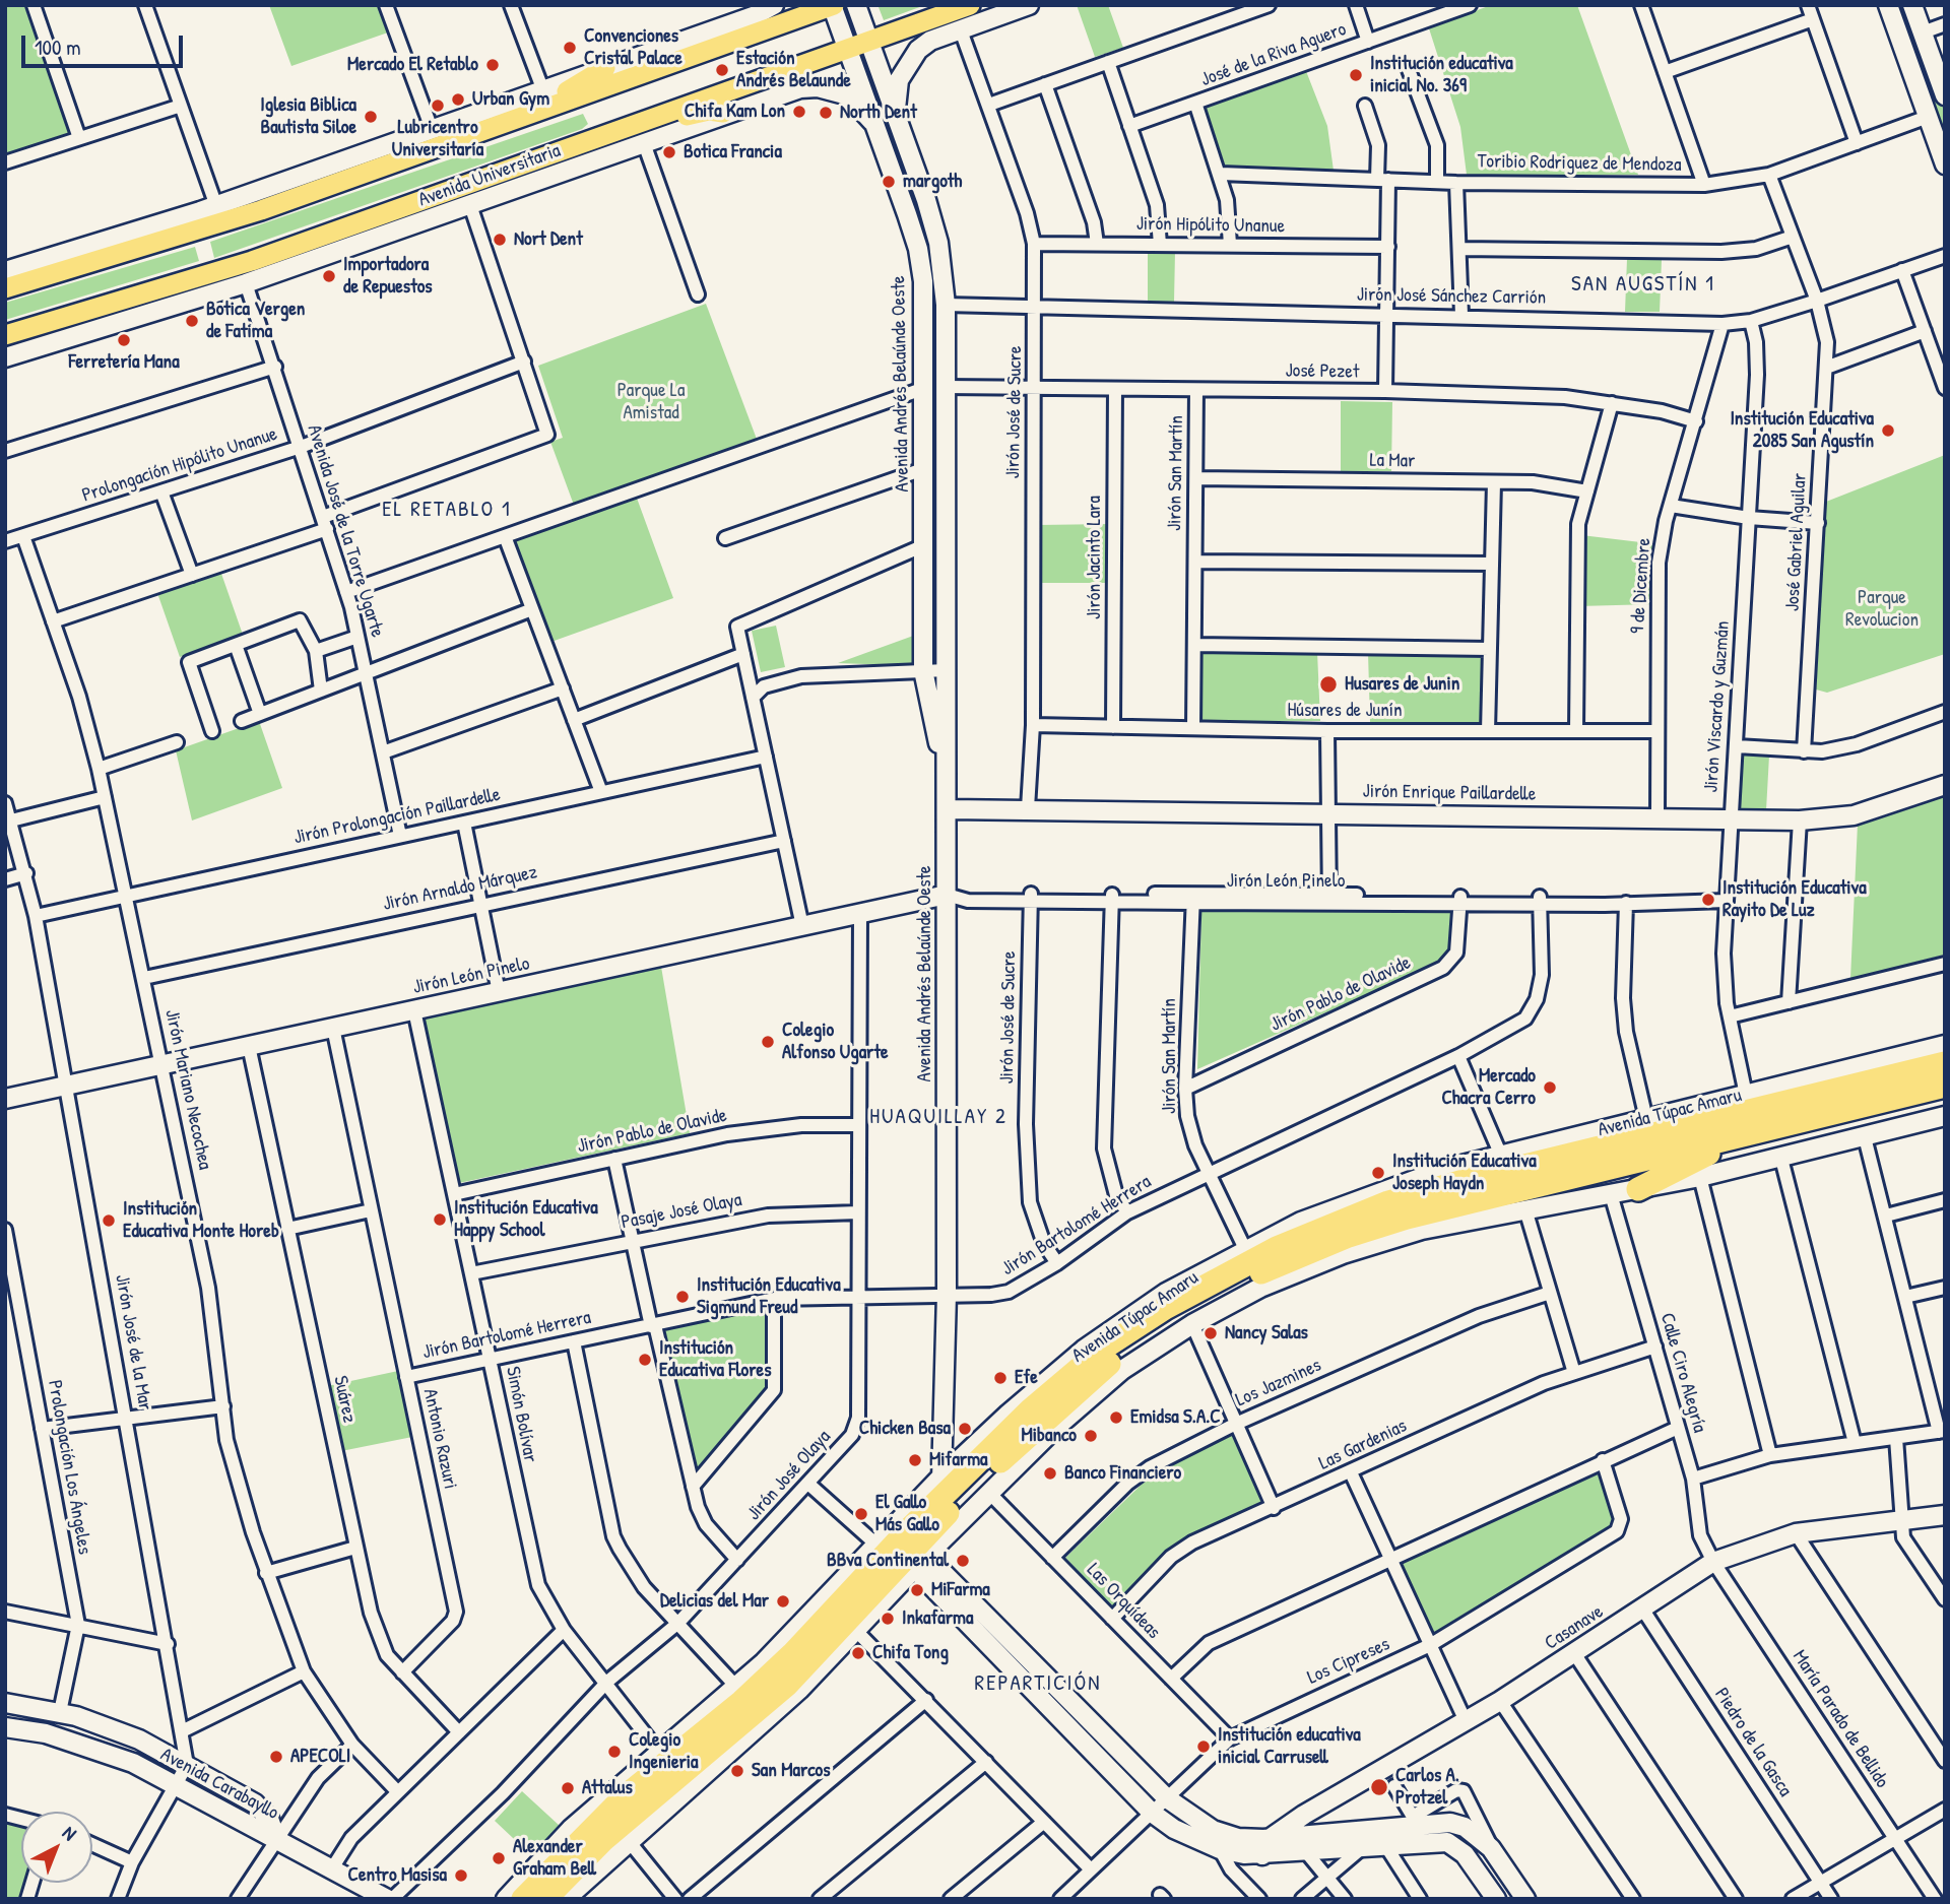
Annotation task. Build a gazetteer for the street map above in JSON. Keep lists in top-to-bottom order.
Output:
{
  "streets": {
    "highway": ["Avenida Túpac Amaru"],
    "main road": ["Avenida Universitaria"],
    "street": [
      "José de la Riva Aguero",
      "Toribio Rodriguez de Mendoza",
      "Jirón Hipólito Unanue",
      "Jirón José Sánchez Carrión",
      "José Pezet",
      "Avenida Andrés Belaúnde Oeste",
      "Jirón José de Sucre",
      "La Mar",
      "Prolongación Hipólito Unanue",
      "Jirón San Martín",
      "Avenida José de la Torre Ugarte",
      "José Gabriel Aguilar",
      "Jirón Jacinto Lara",
      "9 de Dicembre",
      "Jirón Viscardo y Guzmán",
      "Húsares de Junín",
      "Jirón Enrique Paillardelle",
      "Jirón Prolongación Paillardelle",
      "Jirón León Pinelo",
      "Jirón Arnaldo Márquez",
      "Jirón Pablo de Olavide",
      "Jirón Mariano Necochea",
      "Pasaje José Olaya",
      "Jirón Bartolomé Herrera",
      "Jirón José de la Mar",
      "Calle Ciro Alegría",
      "Los Jazmines",
      "Suárez",
      "Simón Bolívar",
      "Antonio Razuri",
      "Las Gardenias",
      "Prolongación Los Ángeles",
      "Jirón José Olaya",
      "Las Orquídeas",
      "Casanave",
      "Los Cipreses",
      "María Parado de Bellido",
      "Piedro de la Gasca",
      "Avenida Carabayllo"
    ]
  },
  "crossings": [
    ["Toribio Rodriguez de Mendoza", "José Gabriel Aguilar"],
    ["Avenida Universitaria", "Avenida Andrés Belaúnde Oeste"],
    ["Avenida Universitaria", "Avenida José de la Torre Ugarte"],
    ["Jirón Hipólito Unanue", "Jirón José de Sucre"],
    ["Jirón José Sánchez Carrión", "Avenida Andrés Belaúnde Oeste"],
    ["Jirón José Sánchez Carrión", "Jirón José de Sucre"],
    ["Jirón José Sánchez Carrión", "José Gabriel Aguilar"],
    ["Jirón José Sánchez Carrión", "9 de Dicembre"],
    ["Jirón José Sánchez Carrión", "Jirón Viscardo y Guzmán"],
    ["José Pezet", "Avenida Andrés Belaúnde Oeste"],
    ["José Pezet", "Jirón José de Sucre"],
    ["José Pezet", "Jirón San Martín"],
    ["José Pezet", "Jirón Jacinto Lara"],
    ["José Pezet", "9 de Dicembre"],
    ["Avenida Andrés Belaúnde Oeste", "Jirón Enrique Paillardelle"],
    ["Avenida Andrés Belaúnde Oeste", "Jirón León Pinelo"],
    ["Avenida Andrés Belaúnde Oeste", "Avenida Túpac Amaru"],
    ["Avenida Andrés Belaúnde Oeste", "Jirón Bartolomé Herrera"],
    ["Jirón José de Sucre", "Húsares de Junín"],
    ["Jirón José de Sucre", "Jirón Enrique Paillardelle"],
    ["Jirón José de Sucre", "Jirón León Pinelo"],
    ["Jirón José de Sucre", "Jirón Bartolomé Herrera"],
    ["La Mar", "Jirón San Martín"],
    ["Prolongación Hipólito Unanue", "Avenida José de la Torre Ugarte"],
    ["Prolongación Hipólito Unanue", "Jirón Mariano Necochea"],
    ["Jirón San Martín", "Húsares de Junín"],
    ["Jirón San Martín", "Jirón León Pinelo"],
    ["Jirón San Martín", "Jirón Pablo de Olavide"],
    ["Jirón San Martín", "Avenida Túpac Amaru"],
    ["Jirón San Martín", "Jirón Bartolomé Herrera"],
    ["Avenida José de la Torre Ugarte", "Jirón Prolongación Paillardelle"],
    ["Jirón Jacinto Lara", "Húsares de Junín"],
    ["9 de Dicembre", "Húsares de Junín"],
    ["9 de Dicembre", "Jirón Enrique Paillardelle"],
    ["Jirón Viscardo y Guzmán", "Jirón Enrique Paillardelle"],
    ["Jirón Viscardo y Guzmán", "Jirón León Pinelo"],
    ["Jirón Viscardo y Guzmán", "Avenida Túpac Amaru"],
    ["Jirón Prolongación Paillardelle", "Jirón Mariano Necochea"],
    ["Jirón Prolongación Paillardelle", "Jirón José de la Mar"],
    ["Jirón León Pinelo", "Jirón Pablo de Olavide"],
    ["Jirón León Pinelo", "Jirón Mariano Necochea"],
    ["Jirón León Pinelo", "Jirón Bartolomé Herrera"],
    ["Jirón León Pinelo", "Jirón José de la Mar"],
    ["Jirón León Pinelo", "Suárez"],
    ["Jirón León Pinelo", "Simón Bolívar"],
    ["Jirón León Pinelo", "Antonio Razuri"],
    ["Jirón León Pinelo", "Jirón José Olaya"],
    ["Jirón Arnaldo Márquez", "Jirón Mariano Necochea"],
    ["Jirón Pablo de Olavide", "Simón Bolívar"],
    ["Jirón Pablo de Olavide", "Jirón José Olaya"],
    ["Avenida Túpac Amaru", "Calle Ciro Alegría"],
    ["Avenida Túpac Amaru", "Simón Bolívar"],
    ["Avenida Túpac Amaru", "Las Orquídeas"],
    ["Pasaje José Olaya", "Simón Bolívar"],
    ["Pasaje José Olaya", "Jirón José Olaya"],
    ["Jirón Bartolomé Herrera", "Simón Bolívar"],
    ["Jirón Bartolomé Herrera", "Antonio Razuri"],
    ["Jirón Bartolomé Herrera", "Jirón José Olaya"],
    ["Jirón José de la Mar", "Avenida Carabayllo"],
    ["Calle Ciro Alegría", "Las Gardenias"],
    ["Calle Ciro Alegría", "Casanave"],
    ["Calle Ciro Alegría", "María Parado de Bellido"],
    ["Los Jazmines", "Las Orquídeas"],
    ["Suárez", "Antonio Razuri"],
    ["Simón Bolívar", "Jirón José Olaya"],
    ["Las Gardenias", "Las Orquídeas"],
    ["Prolongación Los Ángeles", "Avenida Carabayllo"],
    ["Las Orquídeas", "Los Cipreses"],
    ["Casanave", "María Parado de Bellido"],
    ["Casanave", "Piedro de la Gasca"]
  ],
  "districts": [
    "SAN AUGSTÍN 1",
    "EL RETABLO 1",
    "HUAQUILLAY 2",
    "REPARTICIÓN"
  ],
  "parks": ["Parque La Amistad", "Parque Revolucion"],
  "places": [
    "Convenciones Cristal Palace",
    "Mercado El Retablo",
    "Estación Andrés Belaunde",
    "Institución educativa inicial No. 369",
    "Urban Gym",
    "Lubricentro Universitaría",
    "Chifa Kam Lon",
    "North Dent",
    "Iglesia Biblica Bautista Siloe",
    "Botica Francia",
    "margoth",
    "Nort Dent",
    "Importadora de Repuestos",
    "Botica Vergen de Fatima",
    "Ferretería Mana",
    "Institución Educativa 2085 San Agustín",
    "Husares de Junin",
    "Institución Educativa Rayito De Luz",
    "Colegio Alfonso Ugarte",
    "Mercado Chacra Cerro",
    "Institución Educativa Joseph Haydn",
    "Institución Educativa Happy School",
    "Institución Educativa Monte Horeb",
    "Institución Educativa Sigmund Freud",
    "Nancy Salas",
    "Institución Educativa Flores",
    "Efe",
    "Emidsa S.A.C",
    "Chicken Basa",
    "Mibanco",
    "Mifarma",
    "Banco Financiero",
    "El Gallo Más Gallo",
    "BBva Continental",
    "MiFarma",
    "Delicias del Mar",
    "Inkafarma",
    "Chifa Tong",
    "Institución educativa inicial Carrusell",
    "Colegio Ingenieria",
    "APECOLI",
    "San Marcos",
    "Carlos A. Protzel",
    "Attalus",
    "Alexander Graham Bell",
    "Centro Masisa"
  ],
  "scale_bar": "100 m",
  "north": "top right"
}
